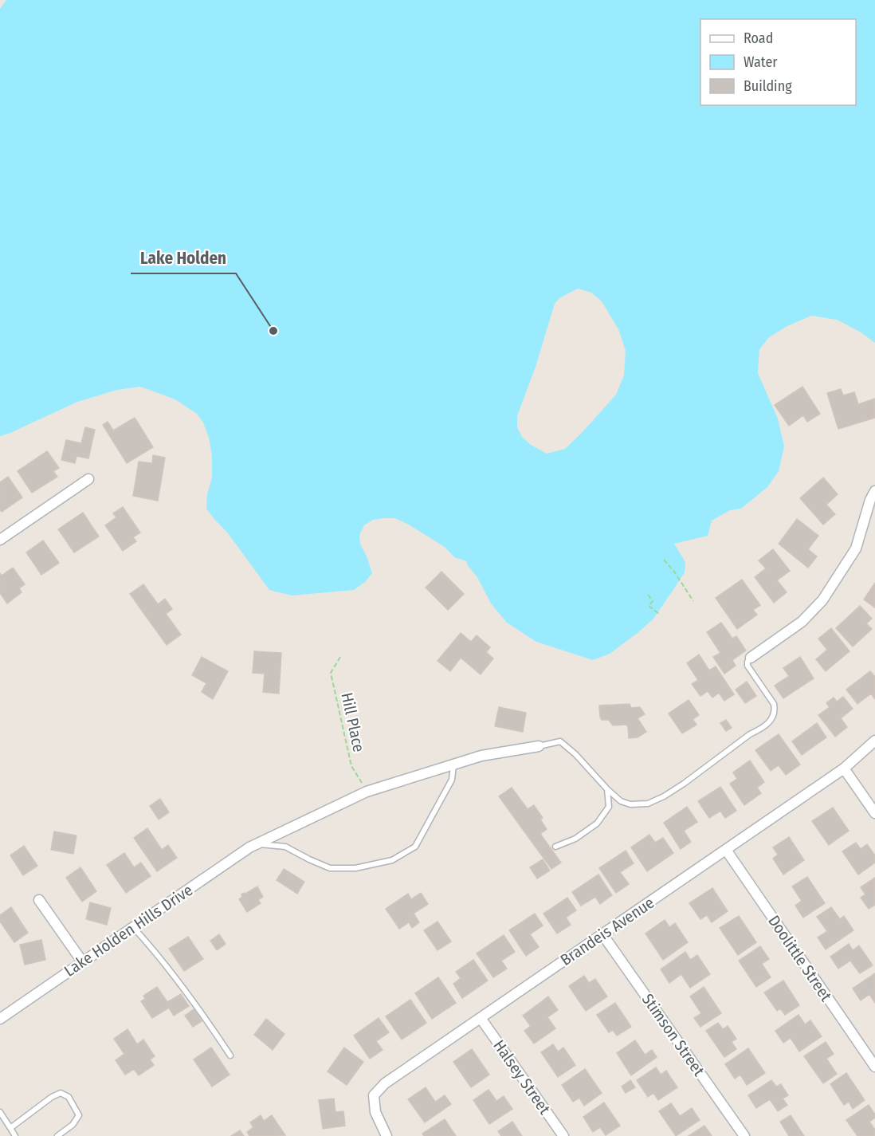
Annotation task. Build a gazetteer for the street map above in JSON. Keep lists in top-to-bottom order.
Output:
{
  "streets": {
    "street": [
      "Lake Holden Hills Drive",
      "Brandeis Avenue",
      "Doolittle Street",
      "Stimson Street",
      "Halsey Street"
    ],
    "path": ["Hill Place"]
  },
  "crossings": [
    ["Hill Place", "Lake Holden Hills Drive"],
    ["Brandeis Avenue", "Doolittle Street"],
    ["Brandeis Avenue", "Stimson Street"],
    ["Brandeis Avenue", "Halsey Street"]
  ],
  "places": ["Lake Holden"],
  "legend": ["Road", "Water", "Building"]
}
